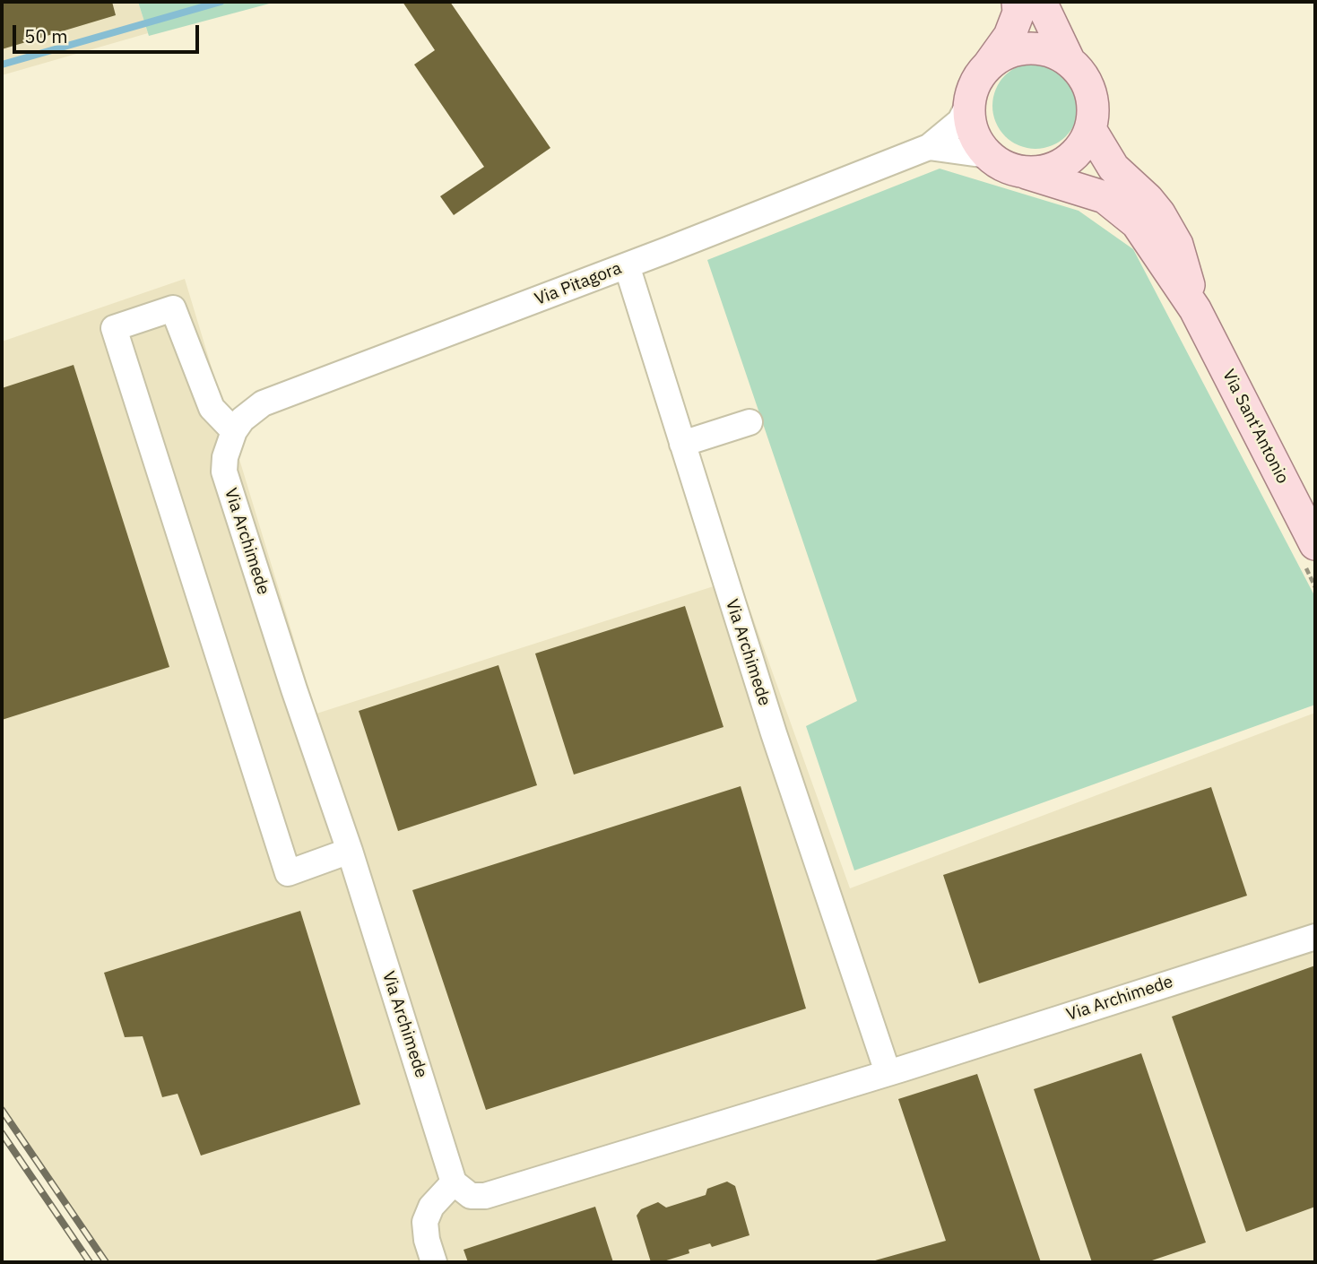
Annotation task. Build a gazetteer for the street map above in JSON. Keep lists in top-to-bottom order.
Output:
{
  "streets": {
    "main road": ["Via Sant'Antonio"],
    "street": ["Via Pitagora", "Via Archimede"]
  },
  "crossings": [
    ["Via Pitagora", "Via Sant'Antonio"],
    ["Via Pitagora", "Via Archimede"]
  ],
  "scale_bar": "50 m"
}
